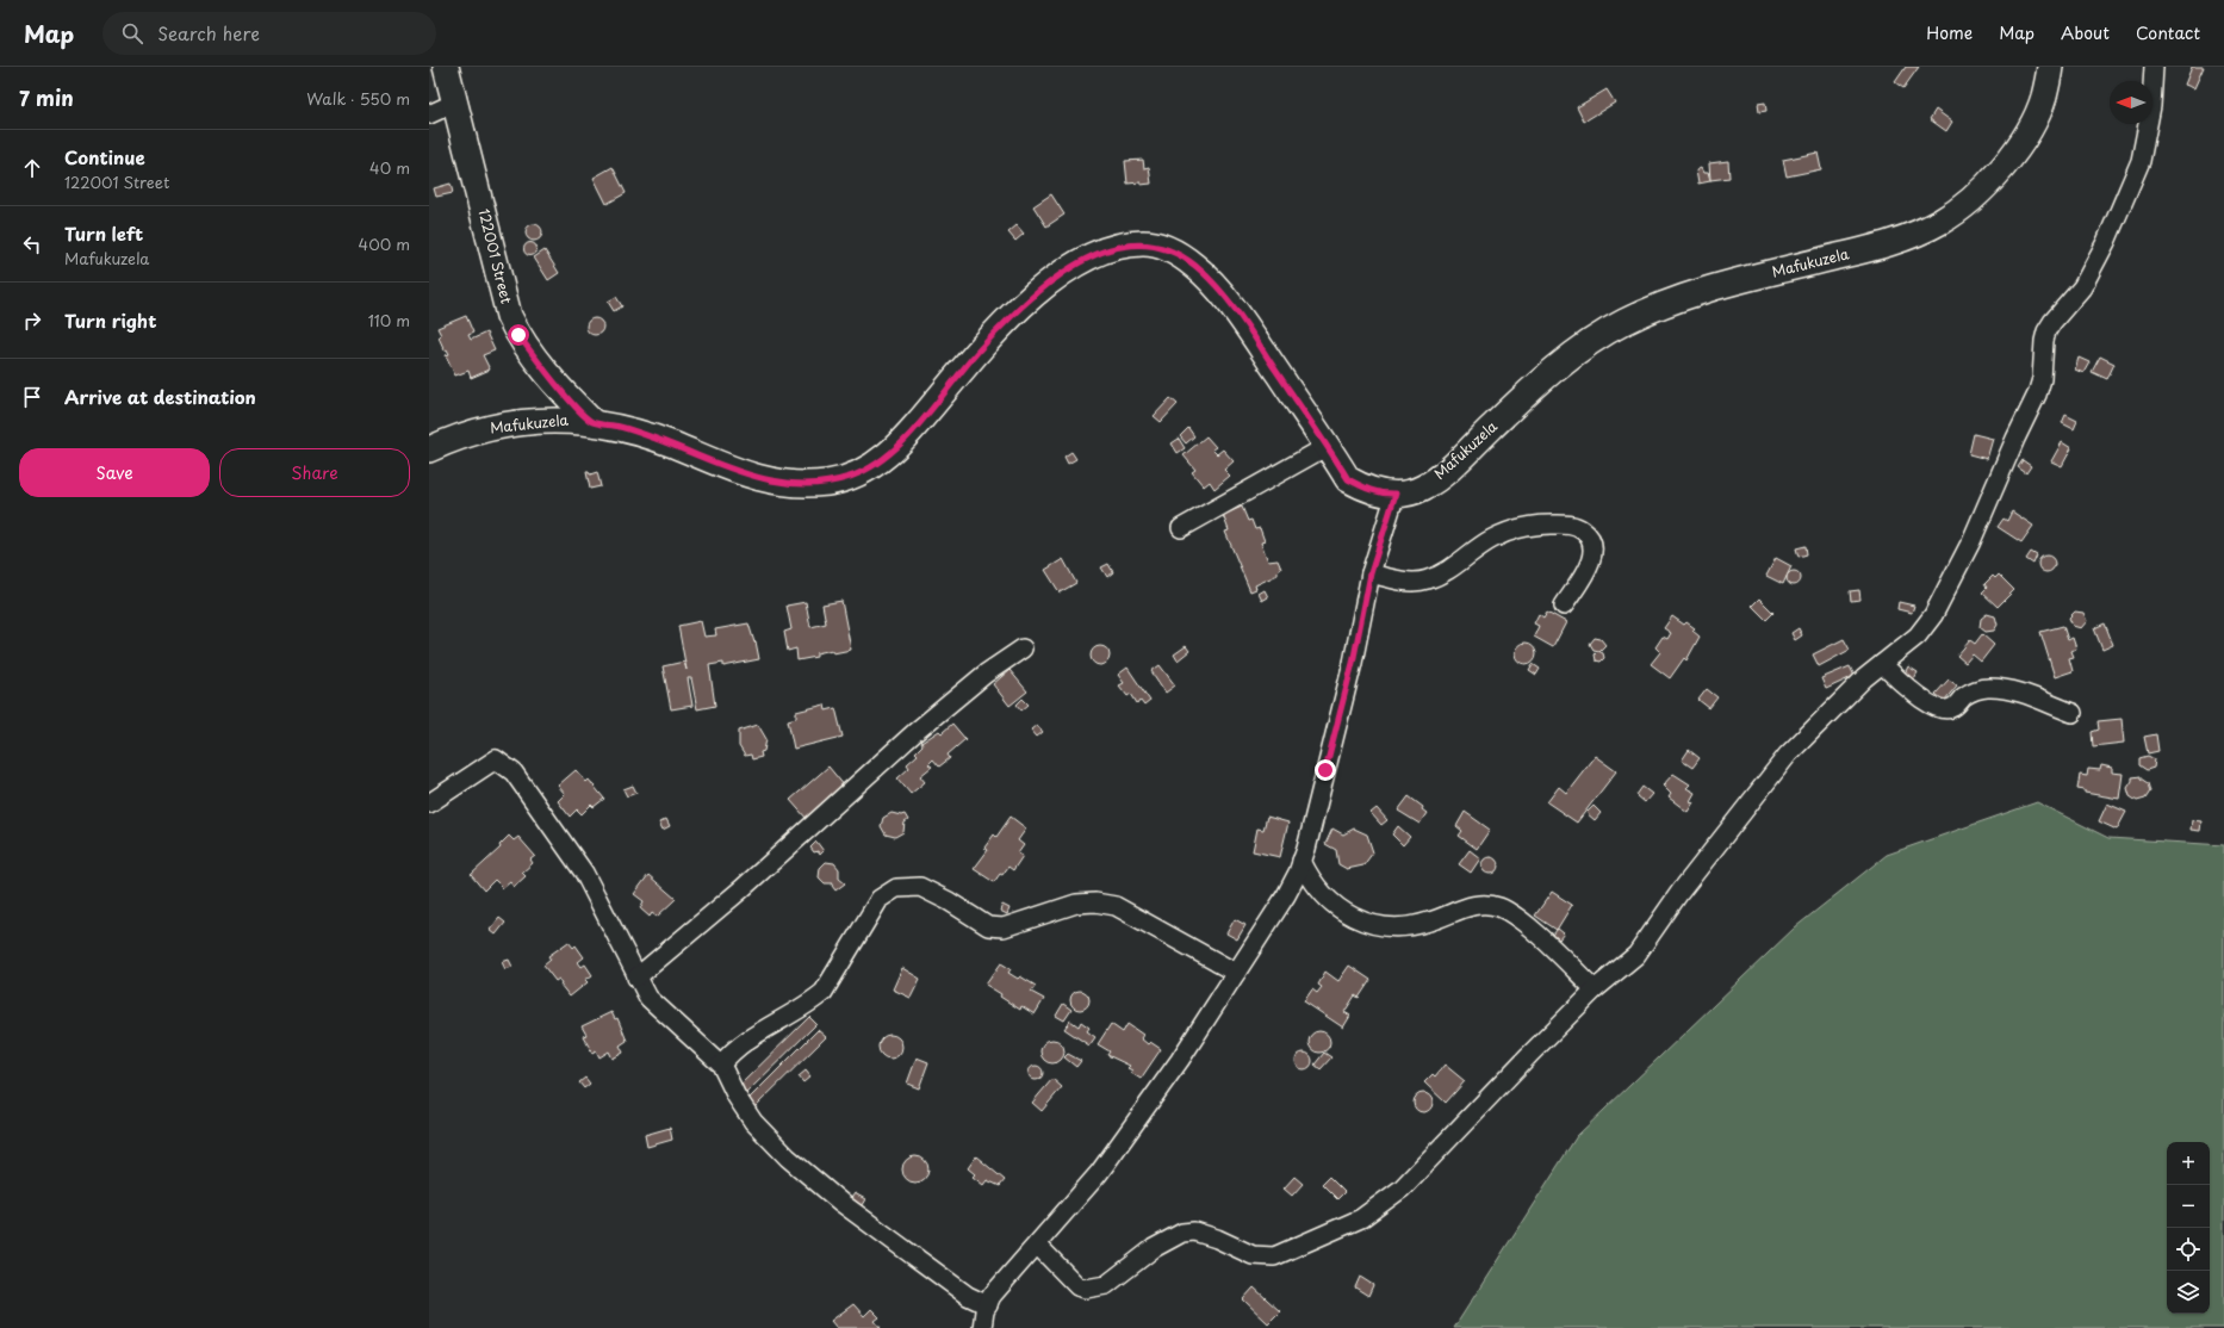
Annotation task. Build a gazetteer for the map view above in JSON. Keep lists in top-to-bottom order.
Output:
{
  "streets": {
    "main road": ["122001 Street", "Mafukuzela"]
  },
  "crossings": [
    ["122001 Street", "Mafukuzela"]
  ],
  "north": "left",
  "page": {
    "header": "Map",
    "search": "Search here",
    "nav": [
      "Home",
      "Map",
      "About",
      "Contact"
    ],
    "heading": ["7 min", "Walk · 550 m"],
    "list": [
      ["Continue", "122001 Street", "40 m"],
      ["Turn left", "Mafukuzela", "400 m"],
      ["Turn right", "110 m"],
      "Arrive at destination"
    ],
    "buttons": ["Save", "Share"],
    "map_buttons": ["+", "−"]
  }
}
